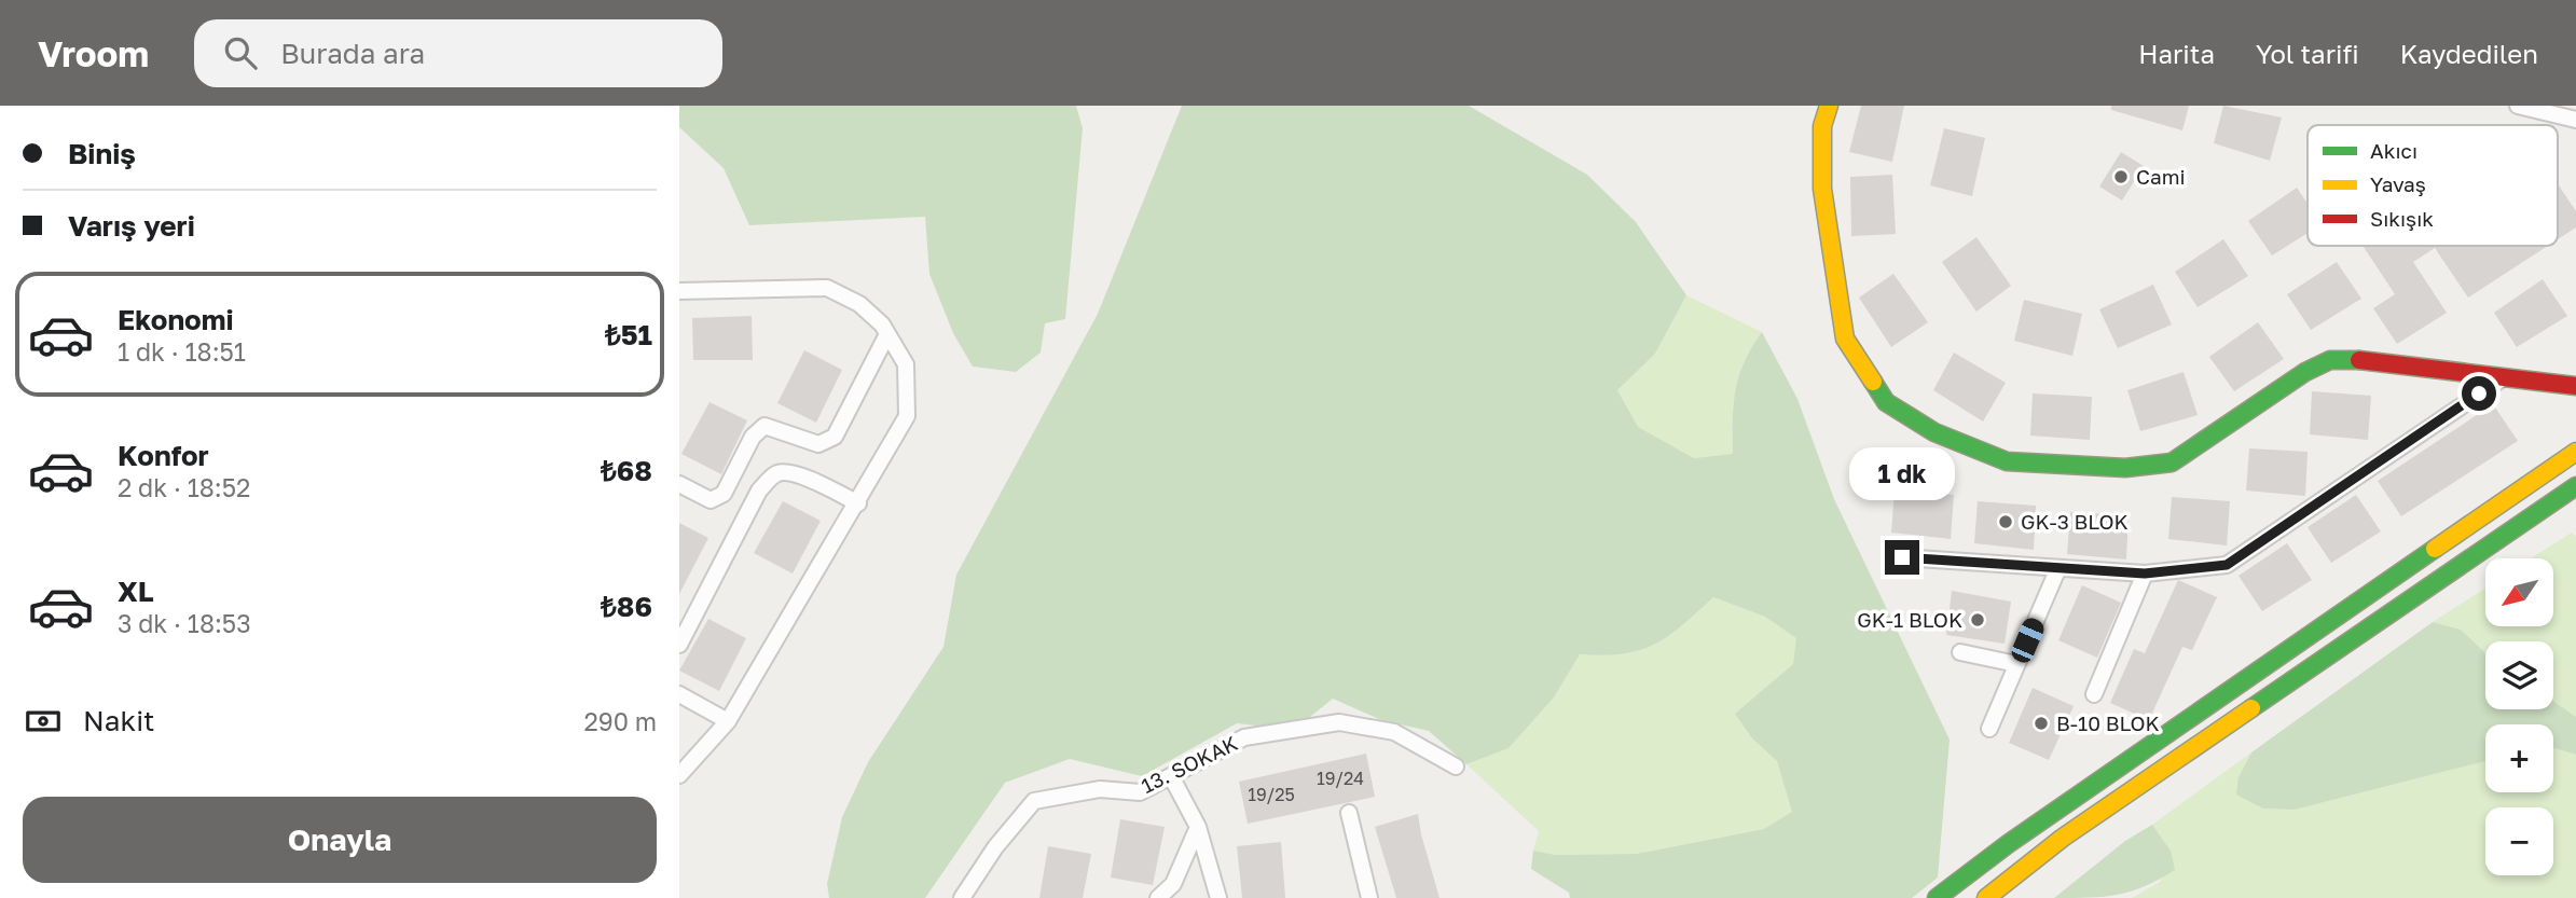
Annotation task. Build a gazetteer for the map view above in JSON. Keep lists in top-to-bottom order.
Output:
{
  "streets": {
    "street": ["13. SOKAK"]
  },
  "places": [
    "Cami",
    "GK-3 BLOK",
    "GK-1 BLOK",
    "B-10 BLOK"
  ],
  "house_numbers": ["19/24", "19/25"],
  "legend": ["Akıcı", "Yavaş", "Sıkışık"],
  "north": "bottom left",
  "page": {
    "header": "Vroom",
    "search": "Burada ara",
    "nav": ["Harita", "Yol tarifi", "Kaydedilen"],
    "banner": ["Biniş", "Varış yeri"],
    "list": [
      {
        "name": "Ekonomi",
        "note": "1 dk · 18:51",
        "value": "₺51"
      },
      {
        "name": "Konfor",
        "note": "2 dk · 18:52",
        "value": "₺68"
      },
      {
        "name": "XL",
        "note": "3 dk · 18:53",
        "value": "₺86"
      }
    ],
    "bubble": "1 dk",
    "map_buttons": ["+", "−"],
    "pay": ["Nakit", "290 m"],
    "buttons": "Onayla"
  }
}
